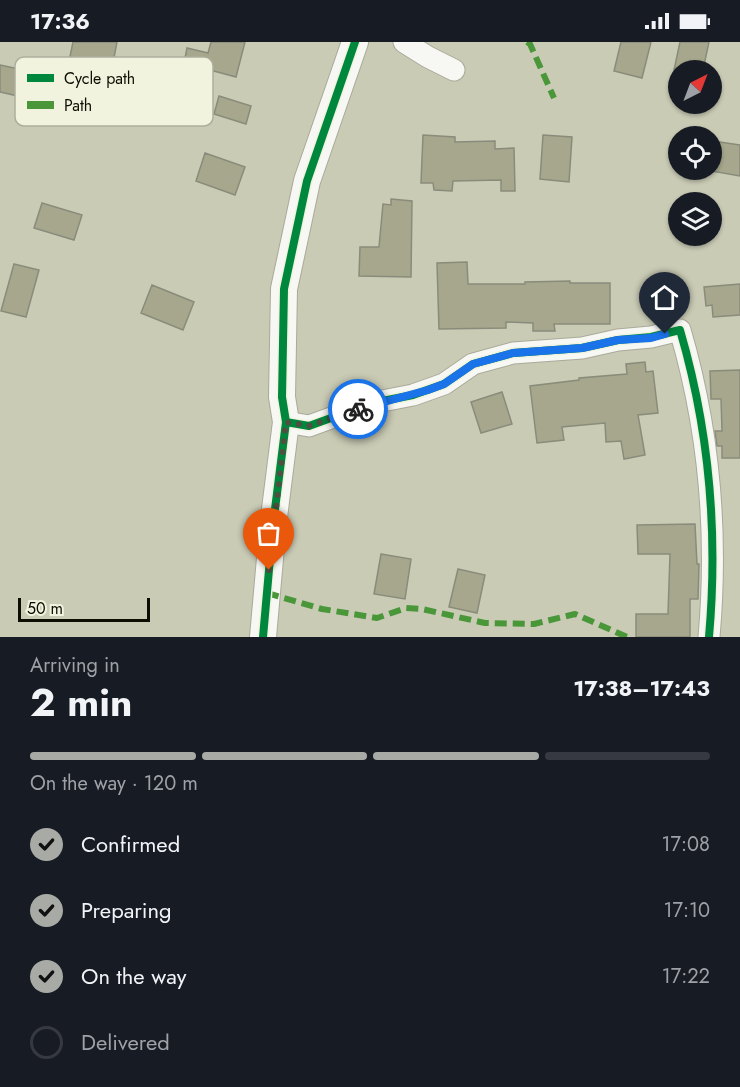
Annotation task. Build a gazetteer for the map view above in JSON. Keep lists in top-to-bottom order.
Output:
{
  "legend": ["Cycle path", "Path"],
  "scale_bar": "50 m",
  "north": "top right",
  "page": {
    "status": "17:36",
    "scale": "50 m",
    "heading": ["2 min", "Arriving in", "17:38–17:43"],
    "bar": "On the way · 120 m",
    "list": [
      ["Confirmed", "17:08"],
      ["Preparing", "17:10"],
      ["On the way", "17:22"],
      "Delivered"
    ]
  }
}
